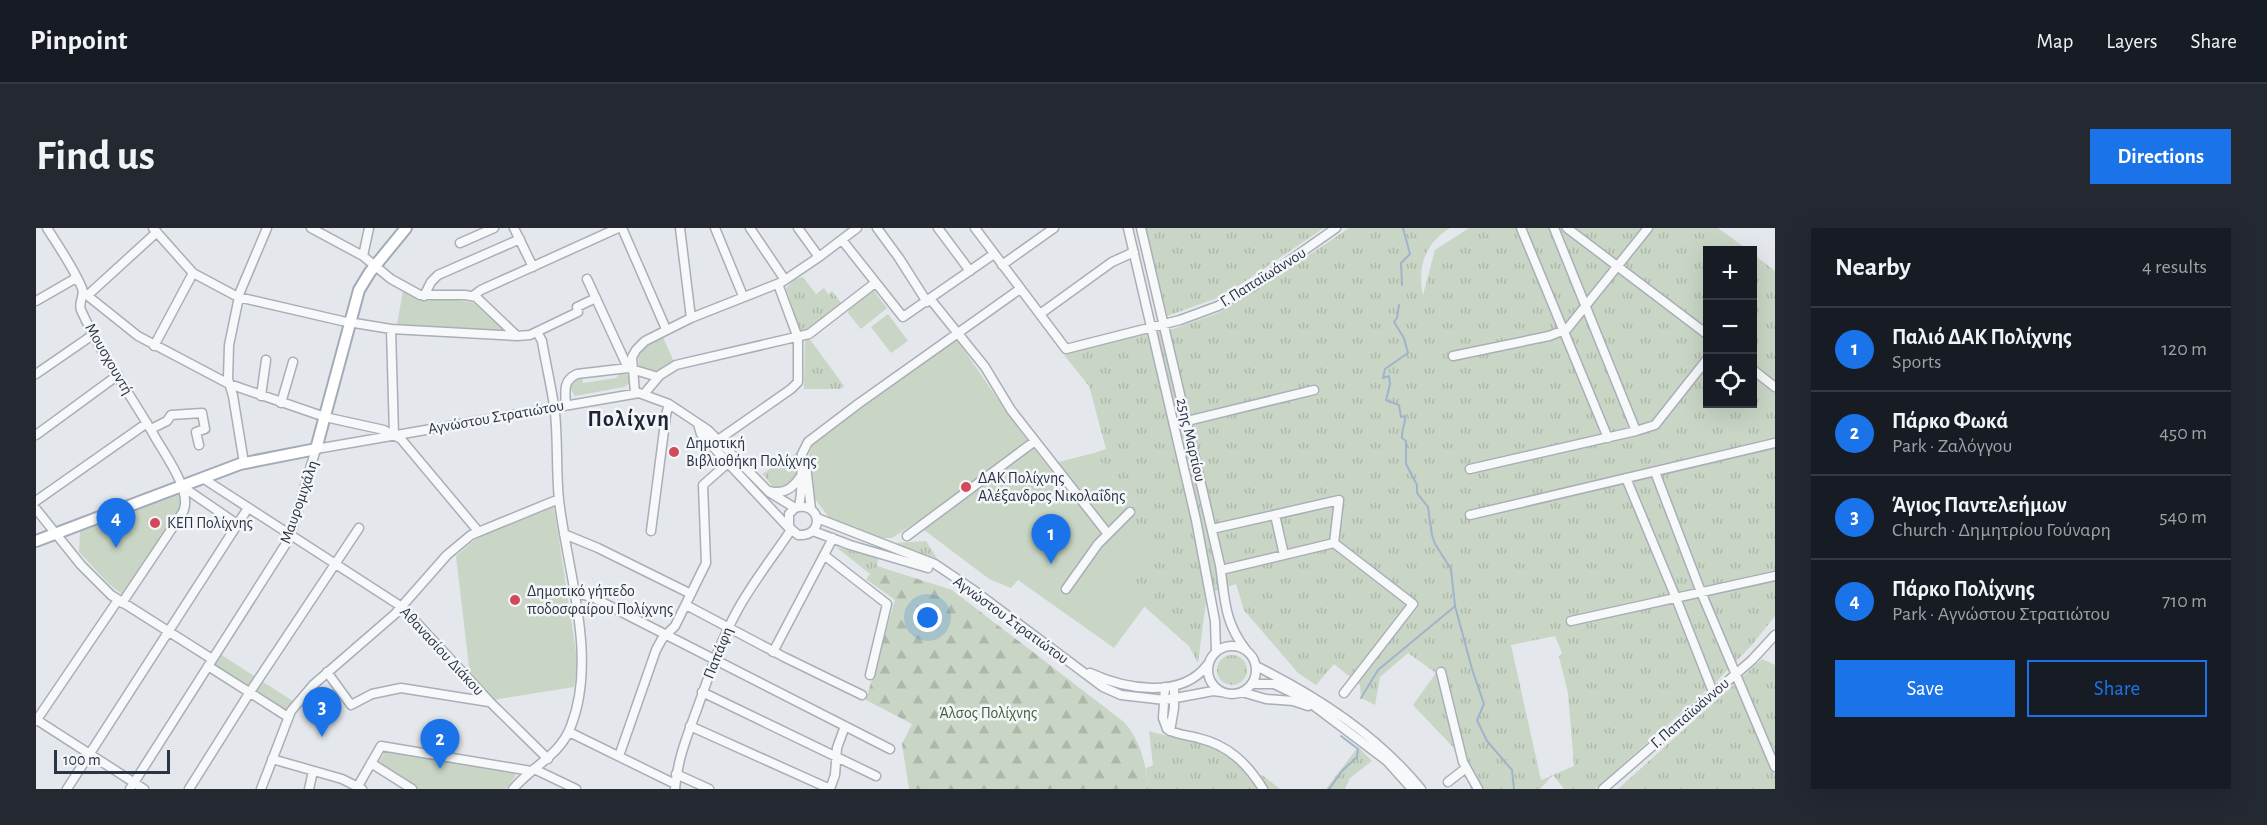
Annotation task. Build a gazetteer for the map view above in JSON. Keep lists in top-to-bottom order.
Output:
{
  "streets": {
    "main road": ["Αγνώστου Στρατιώτου", "Μαυρομιχάλη"],
    "street": [
      "Γ. Παπαϊωάννου",
      "Μουσχουντή",
      "25ης Μαρτίου",
      "Αθανασίου Διάκου",
      "Παπάφη"
    ]
  },
  "crossings": [
    ["Γ. Παπαϊωάννου", "25ης Μαρτίου"],
    ["Μουσχουντή", "Αγνώστου Στρατιώτου"],
    ["Αγνώστου Στρατιώτου", "25ης Μαρτίου"],
    ["Αγνώστου Στρατιώτου", "Μαυρομιχάλη"],
    ["Αγνώστου Στρατιώτου", "Αθανασίου Διάκου"],
    ["Αγνώστου Στρατιώτου", "Παπάφη"],
    ["Μαυρομιχάλη", "Αθανασίου Διάκου"]
  ],
  "districts": ["Πολίχνη"],
  "parks": ["Άλσος Πολίχνης"],
  "places": [
    "Δημοτική Βιβλιοθήκη Πολίχνης",
    "ΔΑΚ Πολίχνης Αλέξανδρος Νικολαΐδης",
    "ΚΕΠ Πολίχνης",
    "Δημοτικό γήπεδο ποδοσφαίρου Πολίχνης"
  ],
  "scale_bar": "100 m",
  "page": {
    "header": "Pinpoint",
    "nav": ["Map", "Layers", "Share"],
    "buttons": [
      "Directions",
      ["Save", "Share"]
    ],
    "title": "Find us",
    "heading": ["Nearby", "4 results"],
    "map_buttons": ["+", "−"],
    "list": [
      {
        "mark": "1",
        "name": "Παλιό ΔΑΚ Πολίχνης",
        "note": "Sports",
        "value": "120 m"
      },
      {
        "mark": "2",
        "name": "Πάρκο Φωκά",
        "note": "Park · Ζαλόγγου",
        "value": "450 m"
      },
      {
        "mark": "3",
        "name": "Άγιος Παντελεήμων",
        "note": "Church · Δημητρίου Γούναρη",
        "value": "540 m"
      },
      {
        "mark": "4",
        "name": "Πάρκο Πολίχνης",
        "note": "Park · Αγνώστου Στρατιώτου",
        "value": "710 m"
      }
    ],
    "pins": [
      "4",
      "1",
      "3",
      "2"
    ],
    "scale": "100 m"
  }
}
